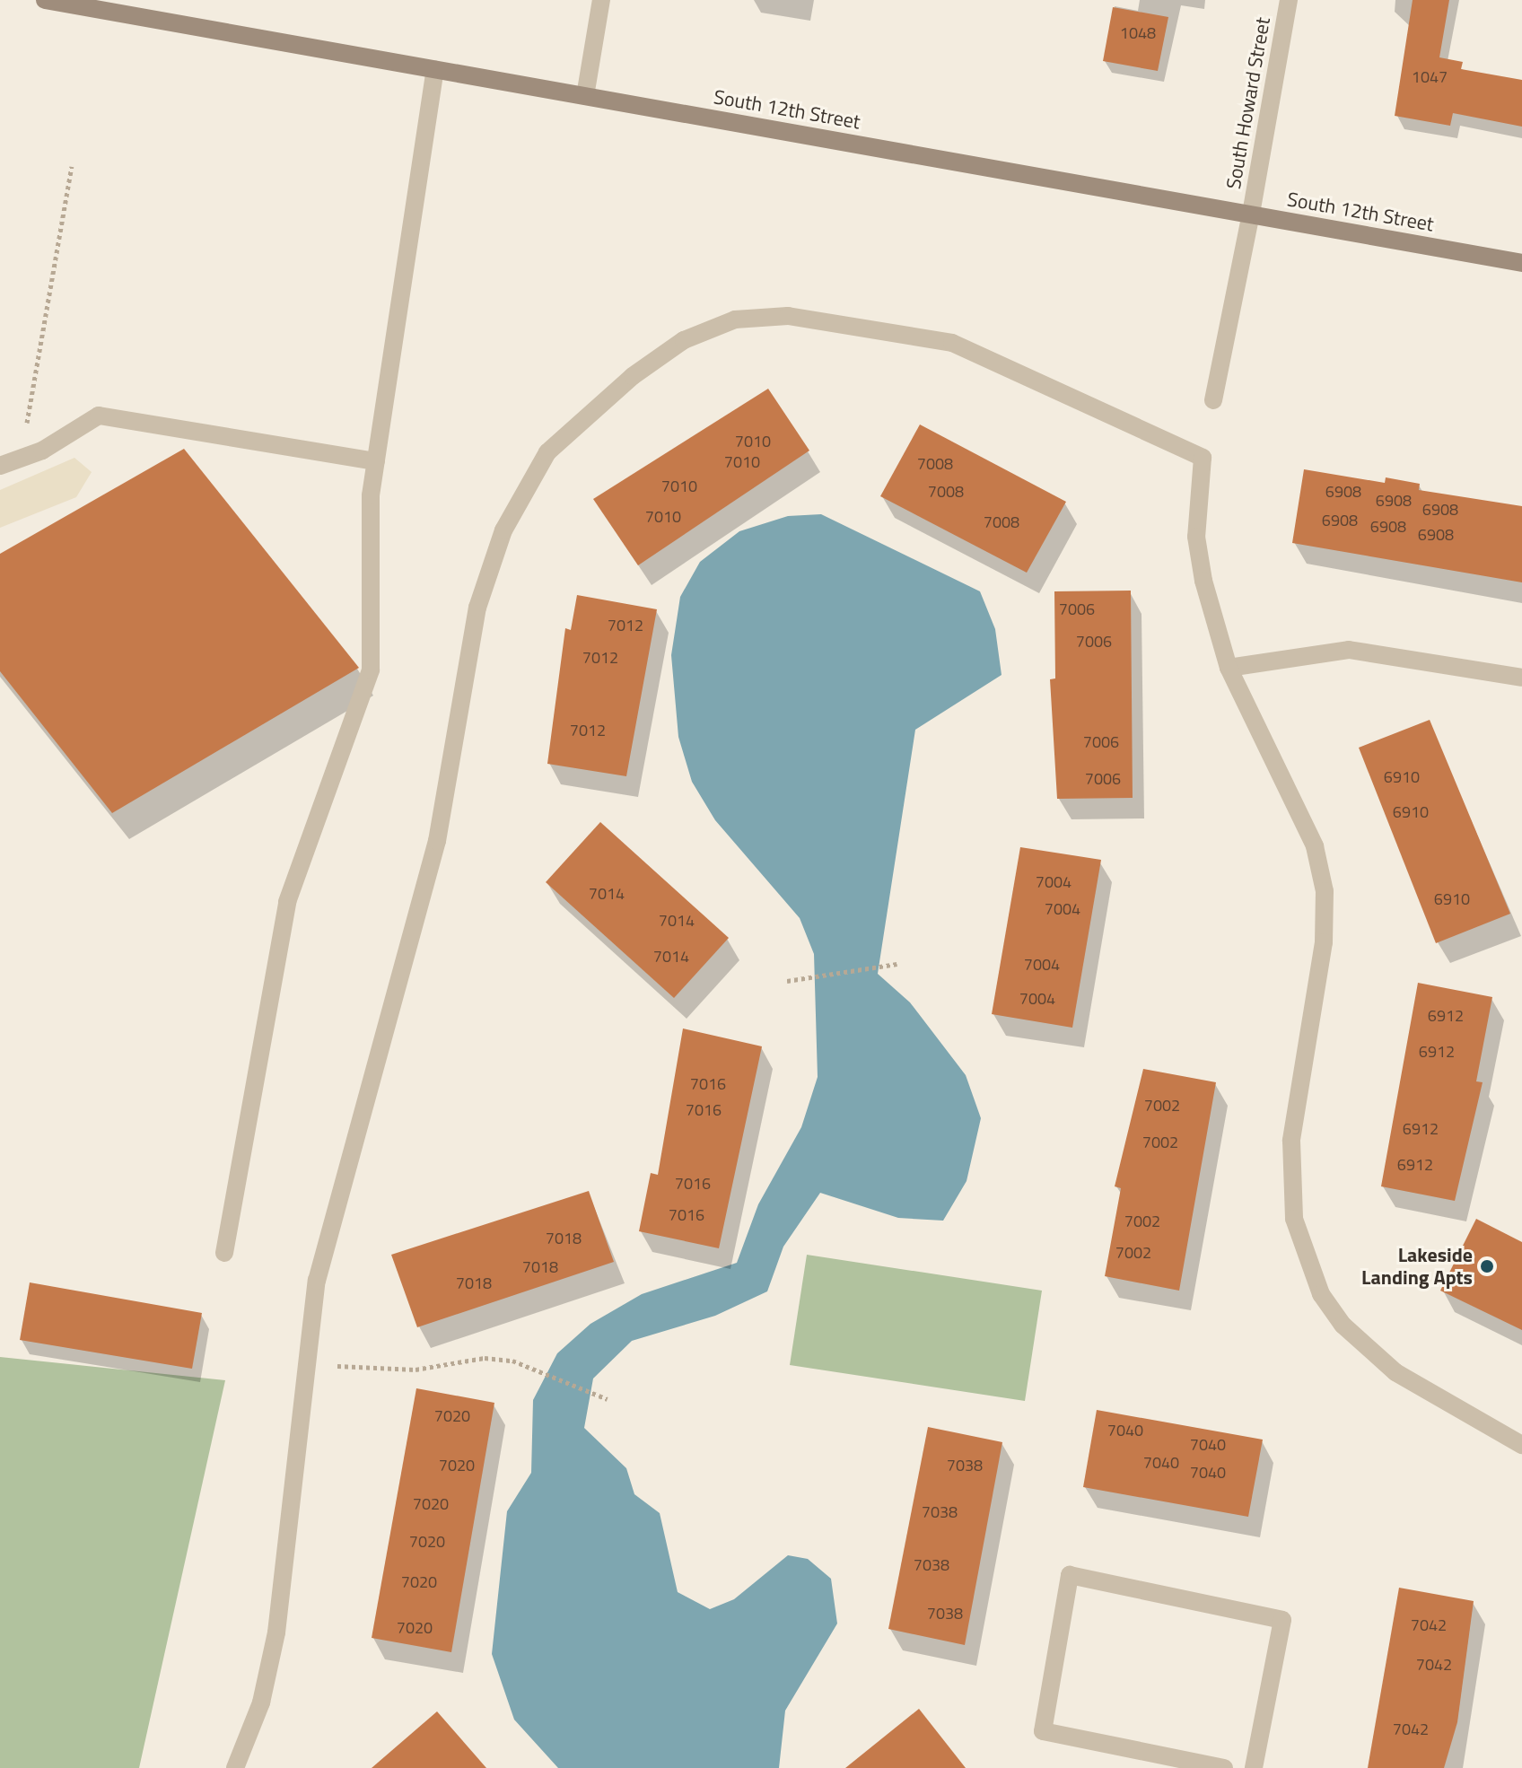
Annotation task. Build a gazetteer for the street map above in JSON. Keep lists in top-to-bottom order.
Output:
{
  "streets": {
    "main road": ["South 12th Street"],
    "street": ["South Howard Street"]
  },
  "crossings": [
    ["South Howard Street", "South 12th Street"]
  ],
  "places": ["Lakeside Landing Apts"],
  "house_numbers": [
    "1048",
    "1047",
    "7010",
    "7010",
    "7008",
    "7010",
    "7008",
    "6908",
    "6908",
    "6908",
    "7010",
    "6908",
    "7008",
    "6908",
    "6908",
    "7006",
    "7012",
    "7006",
    "7012",
    "7012",
    "7006",
    "6910",
    "7006",
    "6910",
    "7004",
    "7014",
    "6910",
    "7004",
    "7014",
    "7014",
    "7004",
    "7004",
    "6912",
    "6912",
    "7016",
    "7002",
    "7016",
    "6912",
    "7002",
    "6912",
    "7016",
    "7016",
    "7002",
    "7018",
    "7002",
    "7018",
    "7018",
    "7020",
    "7040",
    "7040",
    "7040",
    "7020",
    "7038",
    "7040",
    "7020",
    "7038",
    "7020",
    "7038",
    "7020",
    "7038",
    "7042",
    "7020",
    "7042",
    "7042"
  ]
}
